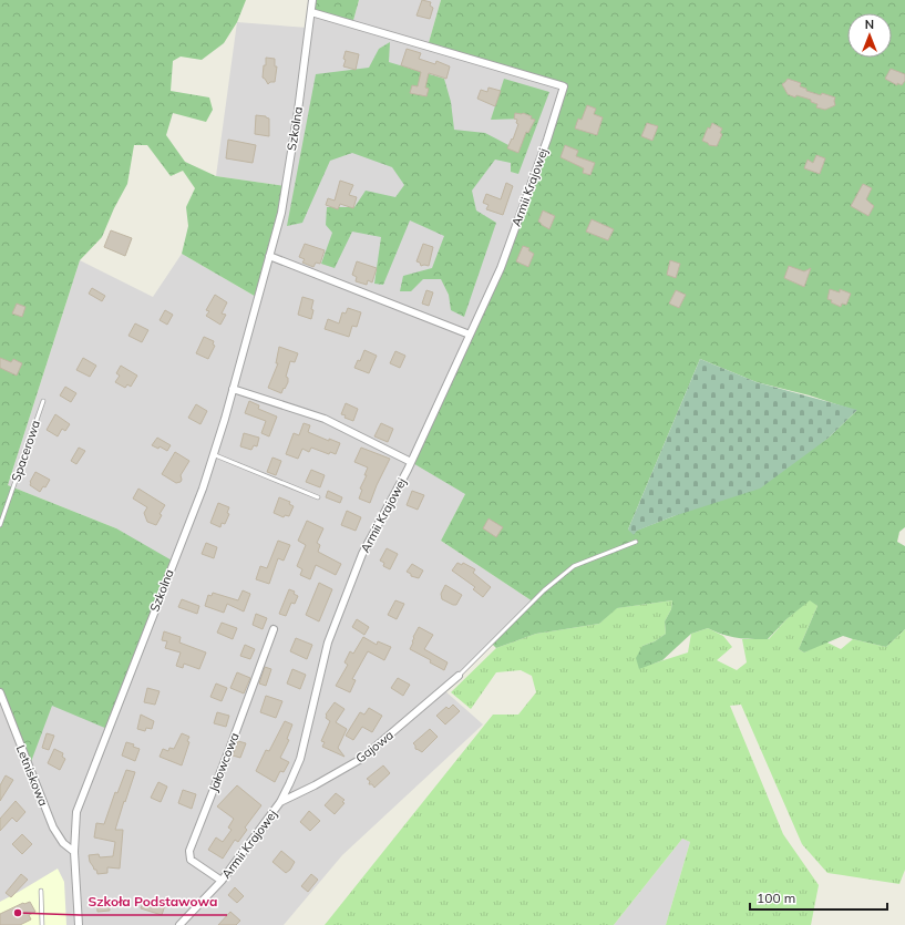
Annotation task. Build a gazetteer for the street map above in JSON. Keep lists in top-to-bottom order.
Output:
{
  "streets": {
    "street": [
      "Szkolna",
      "Armii Krajowej",
      "Gajowa",
      "Jałowcowa",
      "Letniskowa"
    ],
    "lane": ["Spacerowa"]
  },
  "crossings": [
    ["Szkolna", "Armii Krajowej"],
    ["Szkolna", "Letniskowa"],
    ["Armii Krajowej", "Gajowa"],
    ["Armii Krajowej", "Jałowcowa"]
  ],
  "places": ["Szkoła Podstawowa"],
  "scale_bar": "100 m",
  "north": "top"
}
